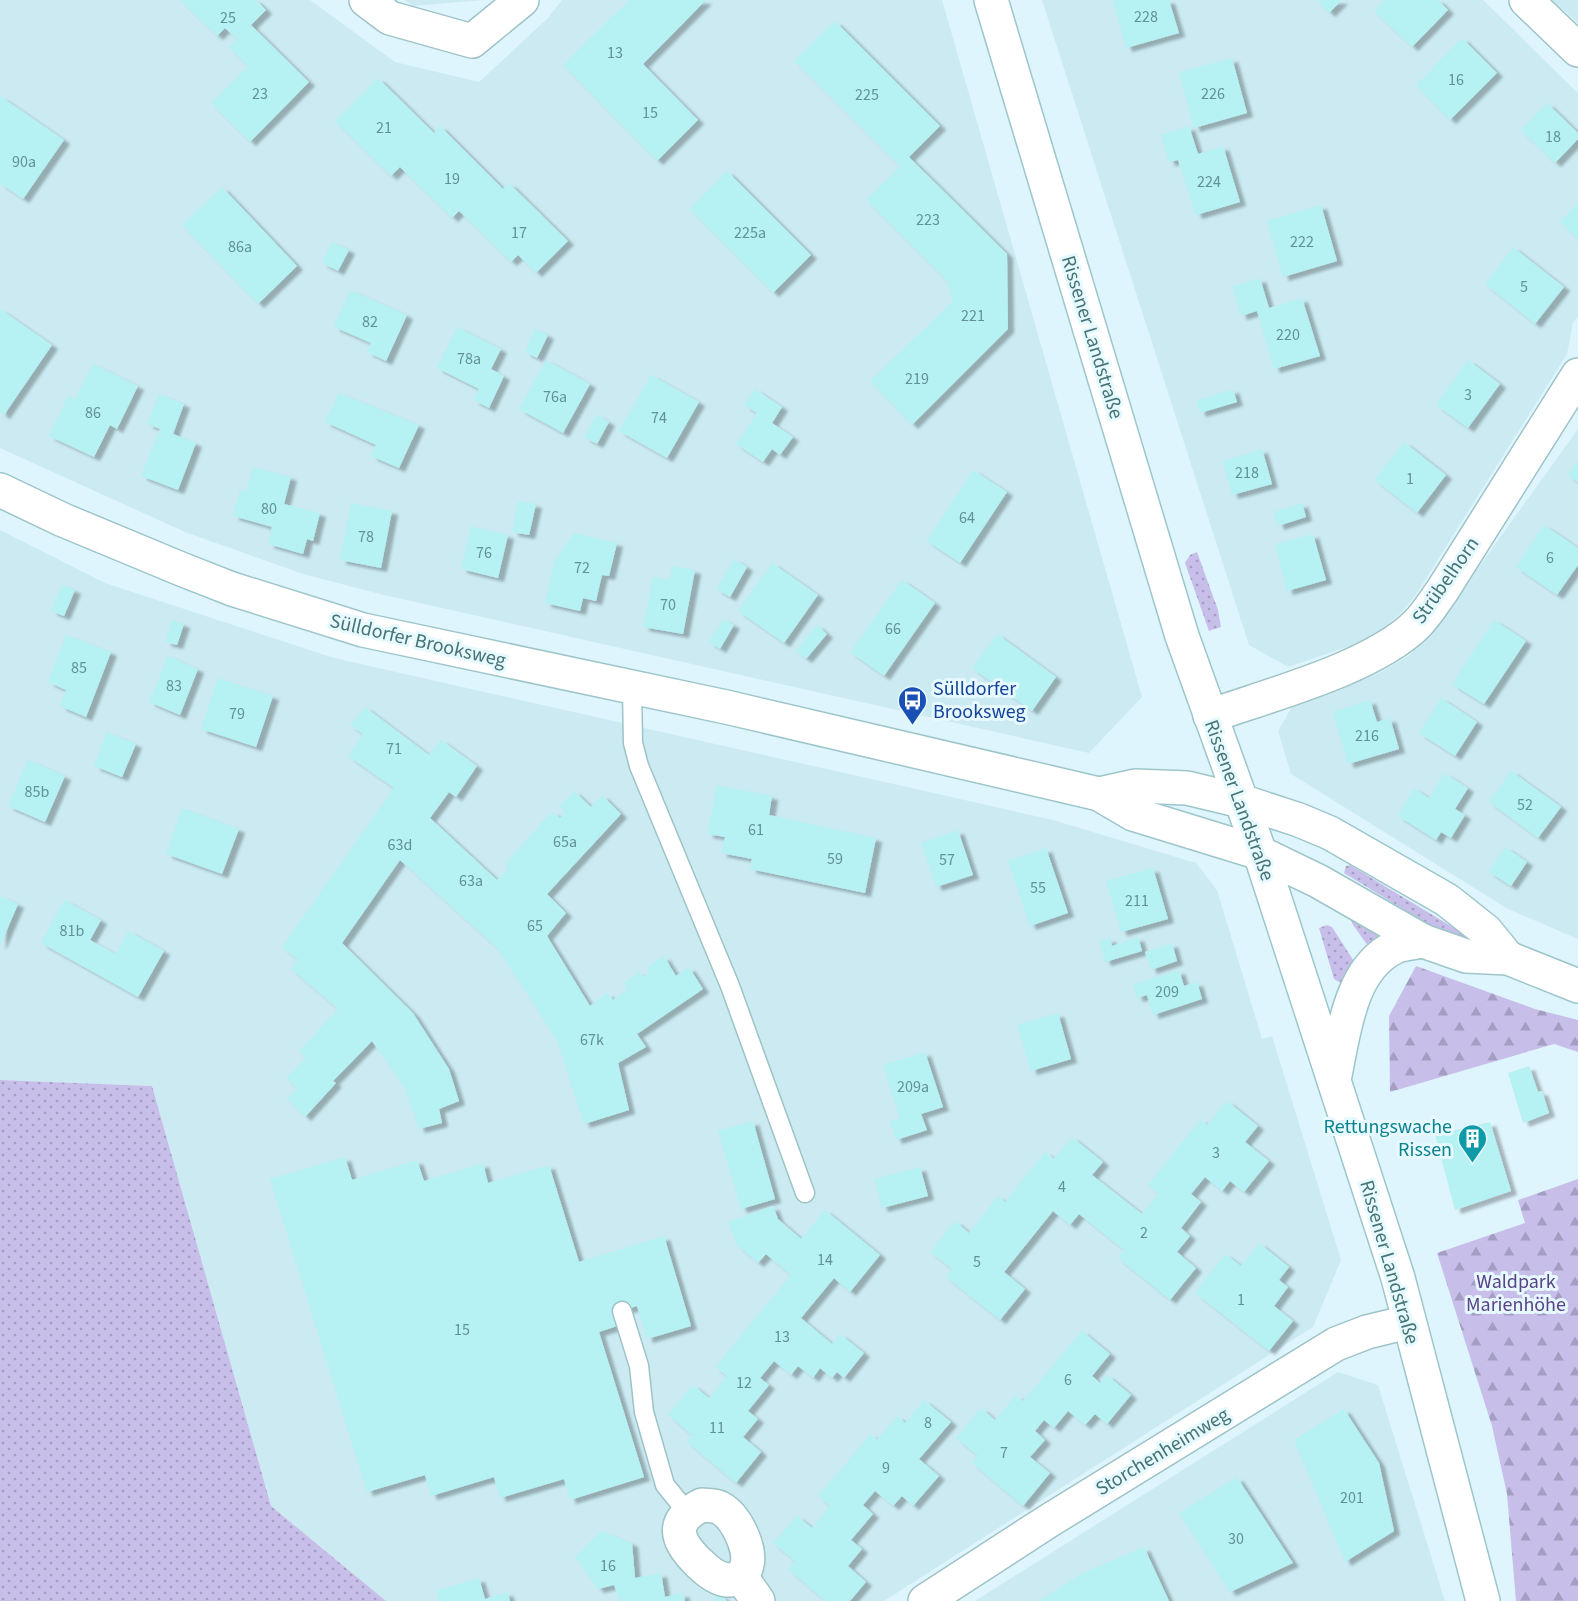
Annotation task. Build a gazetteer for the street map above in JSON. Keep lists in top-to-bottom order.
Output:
{
  "streets": {
    "street": [
      "Rissener Landstraße",
      "Strübelhorn",
      "Sülldorfer Brooksweg",
      "Storchenheimweg"
    ]
  },
  "crossings": [
    ["Rissener Landstraße", "Strübelhorn"],
    ["Rissener Landstraße", "Sülldorfer Brooksweg"],
    ["Rissener Landstraße", "Storchenheimweg"]
  ],
  "parks": ["Waldpark Marienhöhe"],
  "places": {
    "bus stop": ["Sülldorfer Brooksweg"],
    "building": ["Rettungswache Rissen"]
  },
  "house_numbers": [
    "228",
    "25",
    "13",
    "16",
    "23",
    "226",
    "225",
    "15",
    "21",
    "18",
    "90a",
    "19",
    "224",
    "223",
    "17",
    "225a",
    "222",
    "86a",
    "5",
    "221",
    "82",
    "220",
    "78a",
    "219",
    "3",
    "76a",
    "86",
    "74",
    "218",
    "1",
    "80",
    "64",
    "78",
    "76",
    "6",
    "72",
    "70",
    "66",
    "85",
    "83",
    "79",
    "216",
    "71",
    "85b",
    "52",
    "61",
    "65a",
    "63d",
    "59",
    "57",
    "63a",
    "55",
    "211",
    "65",
    "81b",
    "209",
    "67k",
    "209a",
    "3",
    "4",
    "2",
    "14",
    "5",
    "1",
    "15",
    "13",
    "6",
    "12",
    "8",
    "11",
    "7",
    "9",
    "201",
    "30",
    "16"
  ]
}
